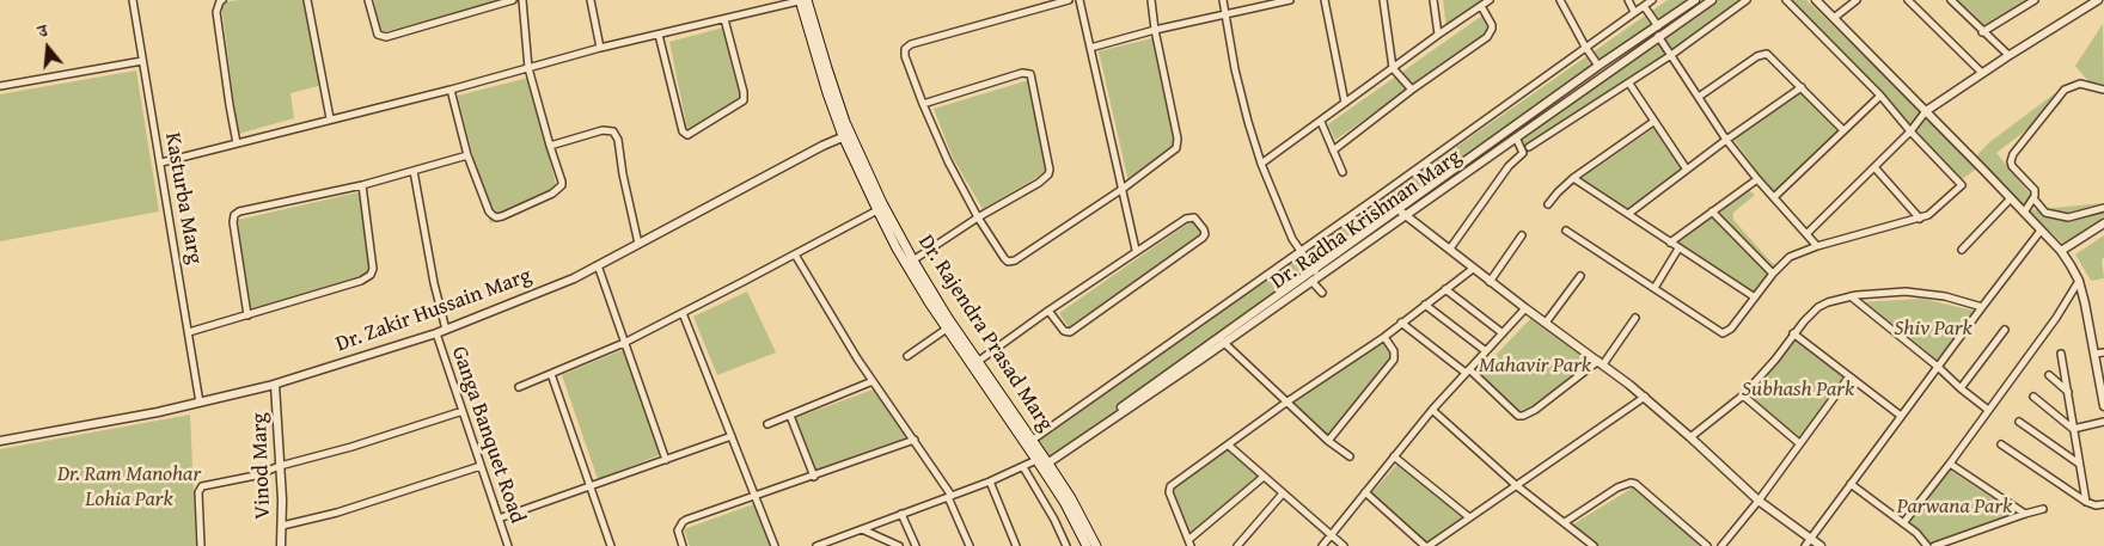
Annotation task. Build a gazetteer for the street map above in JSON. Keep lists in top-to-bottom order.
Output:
{
  "streets": {
    "main road": ["Dr. Rajendra Prasad Marg"],
    "street": [
      "Kasturba Marg",
      "Dr. Radha Krishnan Marg",
      "Dr. Zakir Hussain Marg",
      "Ganga Banquet Road",
      "Vinod Marg"
    ]
  },
  "crossings": [
    ["Kasturba Marg", "Dr. Zakir Hussain Marg"],
    ["Dr. Radha Krishnan Marg", "Dr. Rajendra Prasad Marg"],
    ["Dr. Zakir Hussain Marg", "Dr. Rajendra Prasad Marg"],
    ["Dr. Zakir Hussain Marg", "Ganga Banquet Road"],
    ["Dr. Zakir Hussain Marg", "Vinod Marg"]
  ],
  "parks": [
    "Shiv Park",
    "Mahavir Park",
    "Subhash Park",
    "Dr. Ram Manohar Lohia Park",
    "Parwana Park"
  ],
  "north": "top"
}
